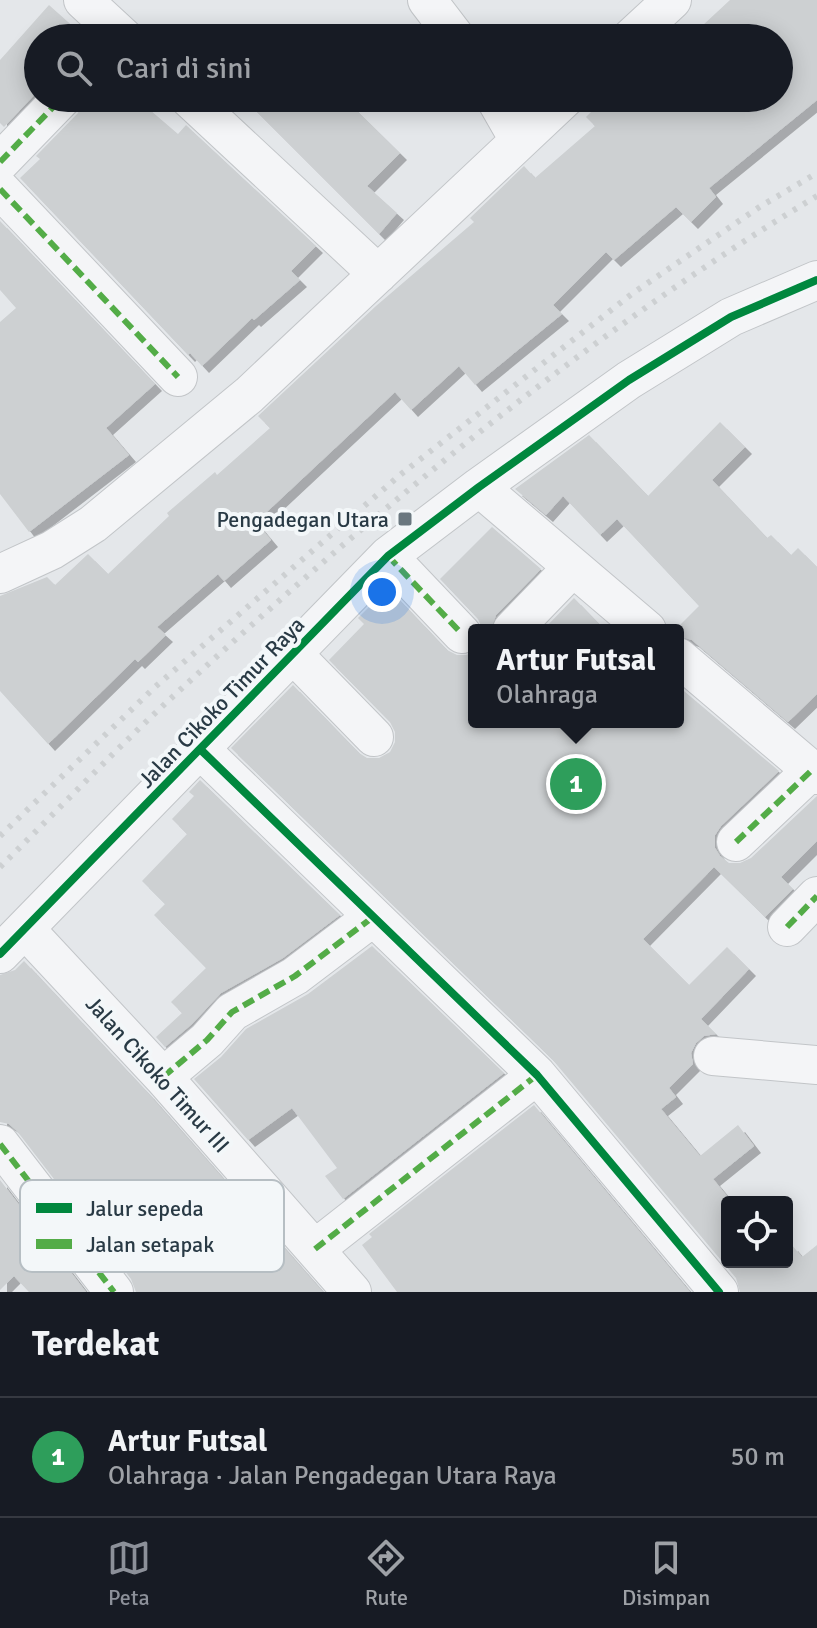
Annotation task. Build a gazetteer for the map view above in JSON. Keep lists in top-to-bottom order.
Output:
{
  "streets": {
    "street": ["Jalan Cikoko Timur Raya", "Jalan Cikoko Timur III"]
  },
  "crossings": [
    ["Jalan Cikoko Timur Raya", "Jalan Cikoko Timur III"]
  ],
  "places": {
    "transit": ["Pengadegan Utara"]
  },
  "legend": ["Jalur sepeda", "Jalan setapak"],
  "page": {
    "search": "Cari di sini",
    "popup": ["Artur Futsal", "Olahraga"],
    "pins": "1",
    "heading": "Terdekat",
    "list": [
      {
        "mark": "1",
        "name": "Artur Futsal",
        "note": "Olahraga · Jalan Pengadegan Utara Raya",
        "value": "50 m"
      }
    ],
    "nav": ["Peta", "Rute", "Disimpan"]
  }
}
